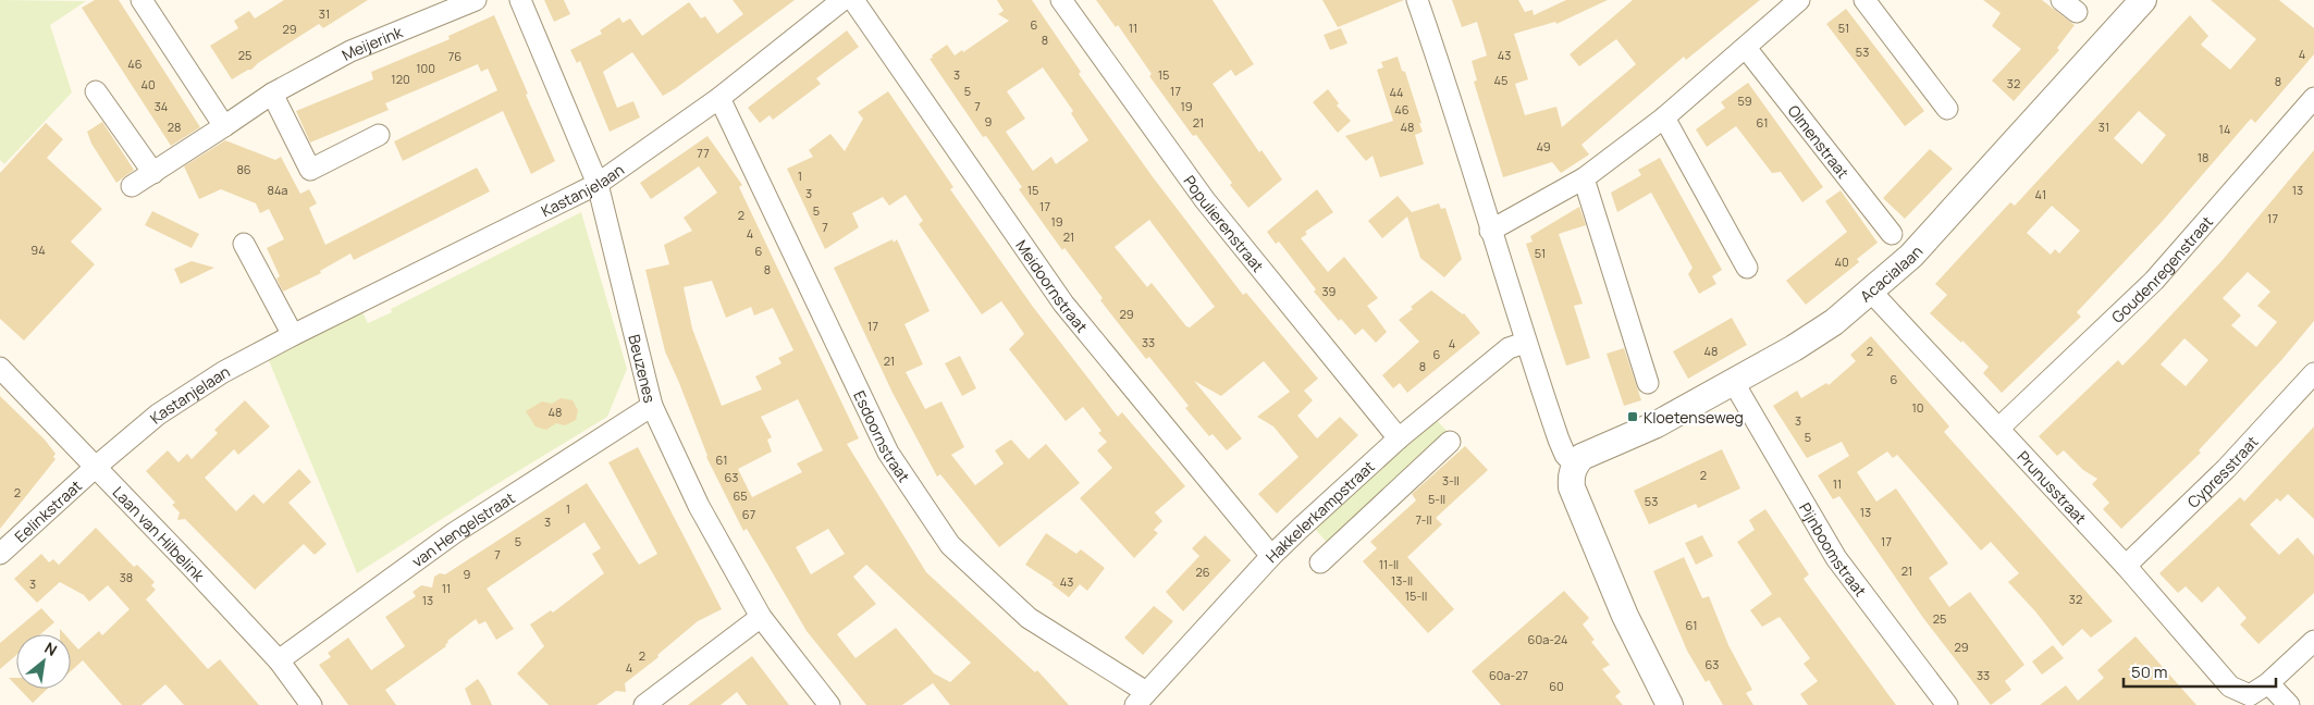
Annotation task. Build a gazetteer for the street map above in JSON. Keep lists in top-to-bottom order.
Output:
{
  "streets": {
    "street": [
      "Meijerink",
      "Olmenstraat",
      "Kastanjelaan",
      "Populierenstraat",
      "Goudenregenstraat",
      "Acacialaan",
      "Meidoornstraat",
      "Beuzenes",
      "Esdoornstraat",
      "Cypresstraat",
      "Prunusstraat",
      "Eelinkstraat",
      "Hakkelerkampstraat",
      "van Hengelstraat",
      "Laan van Hilbelink",
      "Pijnboomstraat"
    ]
  },
  "crossings": [
    ["Kastanjelaan", "Beuzenes"],
    ["Kastanjelaan", "Esdoornstraat"],
    ["Kastanjelaan", "Eelinkstraat"],
    ["Kastanjelaan", "Laan van Hilbelink"],
    ["Populierenstraat", "Hakkelerkampstraat"],
    ["Goudenregenstraat", "Prunusstraat"],
    ["Acacialaan", "Prunusstraat"],
    ["Acacialaan", "Pijnboomstraat"],
    ["Meidoornstraat", "Hakkelerkampstraat"],
    ["Beuzenes", "van Hengelstraat"],
    ["Esdoornstraat", "Hakkelerkampstraat"],
    ["Cypresstraat", "Prunusstraat"],
    ["Eelinkstraat", "Laan van Hilbelink"],
    ["van Hengelstraat", "Laan van Hilbelink"]
  ],
  "places": {
    "transit": ["Kloetenseweg"]
  },
  "house_numbers": [
    "31",
    "6",
    "11",
    "51",
    "29",
    "8",
    "53",
    "4",
    "25",
    "43",
    "76",
    "46",
    "100",
    "3",
    "15",
    "120",
    "45",
    "8",
    "32",
    "40",
    "5",
    "17",
    "44",
    "59",
    "34",
    "7",
    "19",
    "46",
    "9",
    "21",
    "61",
    "28",
    "48",
    "31",
    "14",
    "49",
    "77",
    "18",
    "86",
    "1",
    "84a",
    "15",
    "13",
    "3",
    "41",
    "17",
    "5",
    "2",
    "17",
    "19",
    "7",
    "4",
    "21",
    "94",
    "6",
    "51",
    "40",
    "8",
    "39",
    "29",
    "17",
    "33",
    "4",
    "48",
    "2",
    "6",
    "21",
    "8",
    "6",
    "10",
    "48",
    "3",
    "5",
    "61",
    "2",
    "63",
    "3-II",
    "11",
    "2",
    "65",
    "5-II",
    "53",
    "1",
    "13",
    "67",
    "7-II",
    "3",
    "5",
    "17",
    "7",
    "11-II",
    "21",
    "26",
    "9",
    "38",
    "13-II",
    "43",
    "3",
    "11",
    "15-II",
    "32",
    "13",
    "25",
    "61",
    "60a-24",
    "29",
    "2",
    "63",
    "4",
    "60a-27",
    "33",
    "60"
  ],
  "scale_bar": "50 m",
  "north": "top right"
}
